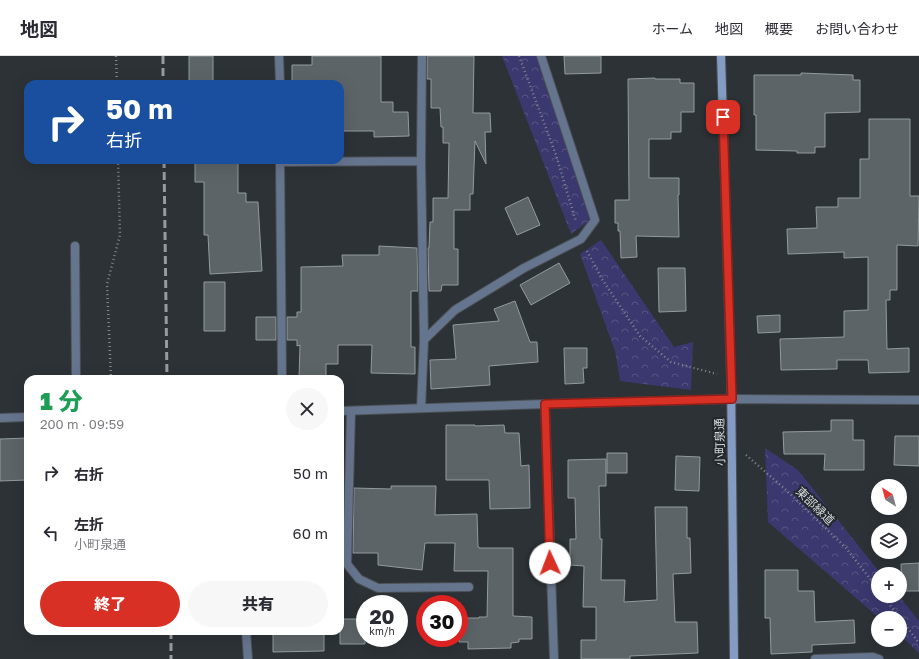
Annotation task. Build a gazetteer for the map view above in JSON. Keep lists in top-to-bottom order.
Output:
{
  "streets": {
    "street": ["小町泉通"],
    "path": ["東部緑道"]
  },
  "crossings": [
    ["小町泉通", "東部緑道"]
  ],
  "north": "top left",
  "page": {
    "header": "地図",
    "nav": [
      "ホーム",
      "地図",
      "概要",
      "お問い合わせ"
    ],
    "turn": ["50 m", "右折"],
    "heading": ["1 分", "200 m · 09:59"],
    "list": [
      {
        "name": "右折",
        "value": "50 m"
      },
      {
        "name": "左折",
        "note": "小町泉通",
        "value": "60 m"
      }
    ],
    "map_buttons": ["+", "−"],
    "buttons": ["終了", "共有"],
    "speed": "20 km/h",
    "limit": "30"
  }
}
